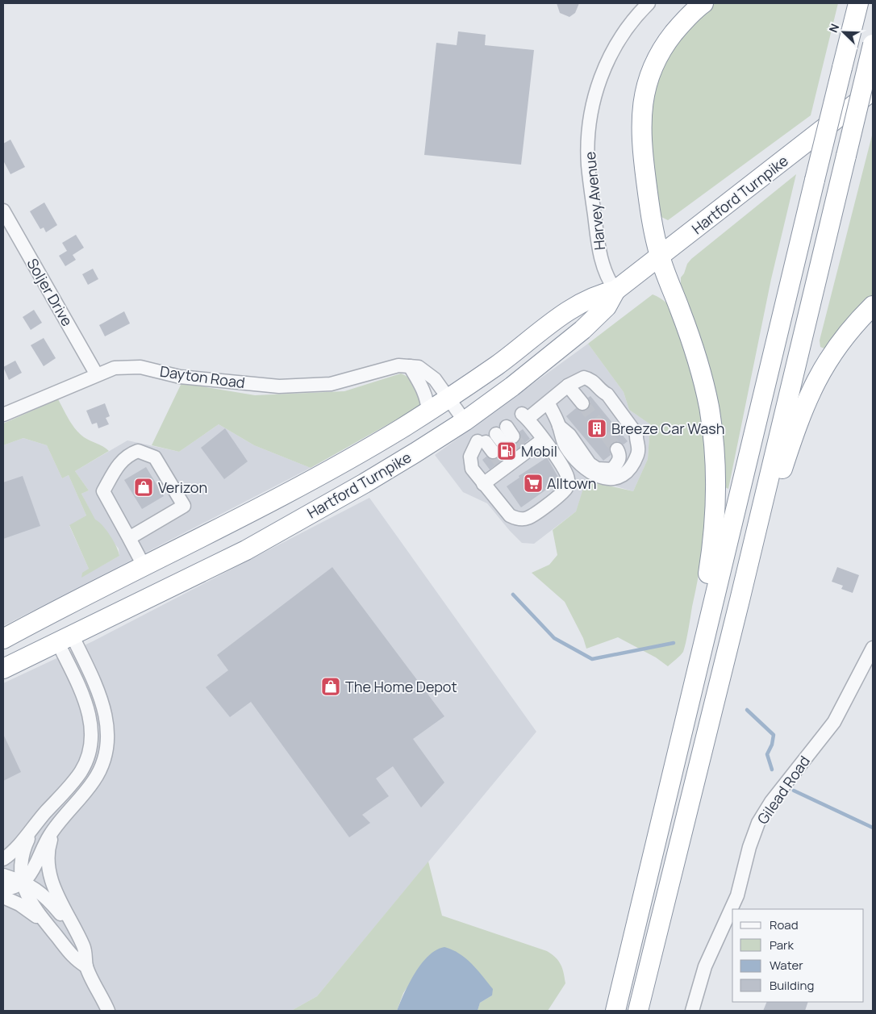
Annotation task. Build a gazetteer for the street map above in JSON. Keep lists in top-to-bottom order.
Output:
{
  "streets": {
    "highway": ["Hartford Turnpike"],
    "street": [
      "Harvey Avenue",
      "Soljer Drive",
      "Dayton Road",
      "Gilead Road"
    ]
  },
  "crossings": [
    ["Hartford Turnpike", "Harvey Avenue"],
    ["Hartford Turnpike", "Dayton Road"],
    ["Soljer Drive", "Dayton Road"]
  ],
  "places": {
    "building": ["Breeze Car Wash"],
    "fuel station": ["Mobil"],
    "supermarket": ["Alltown"],
    "shop": ["Verizon", "The Home Depot"]
  },
  "legend": [
    "Road",
    "Park",
    "Water",
    "Building"
  ],
  "north": "top left"
}
